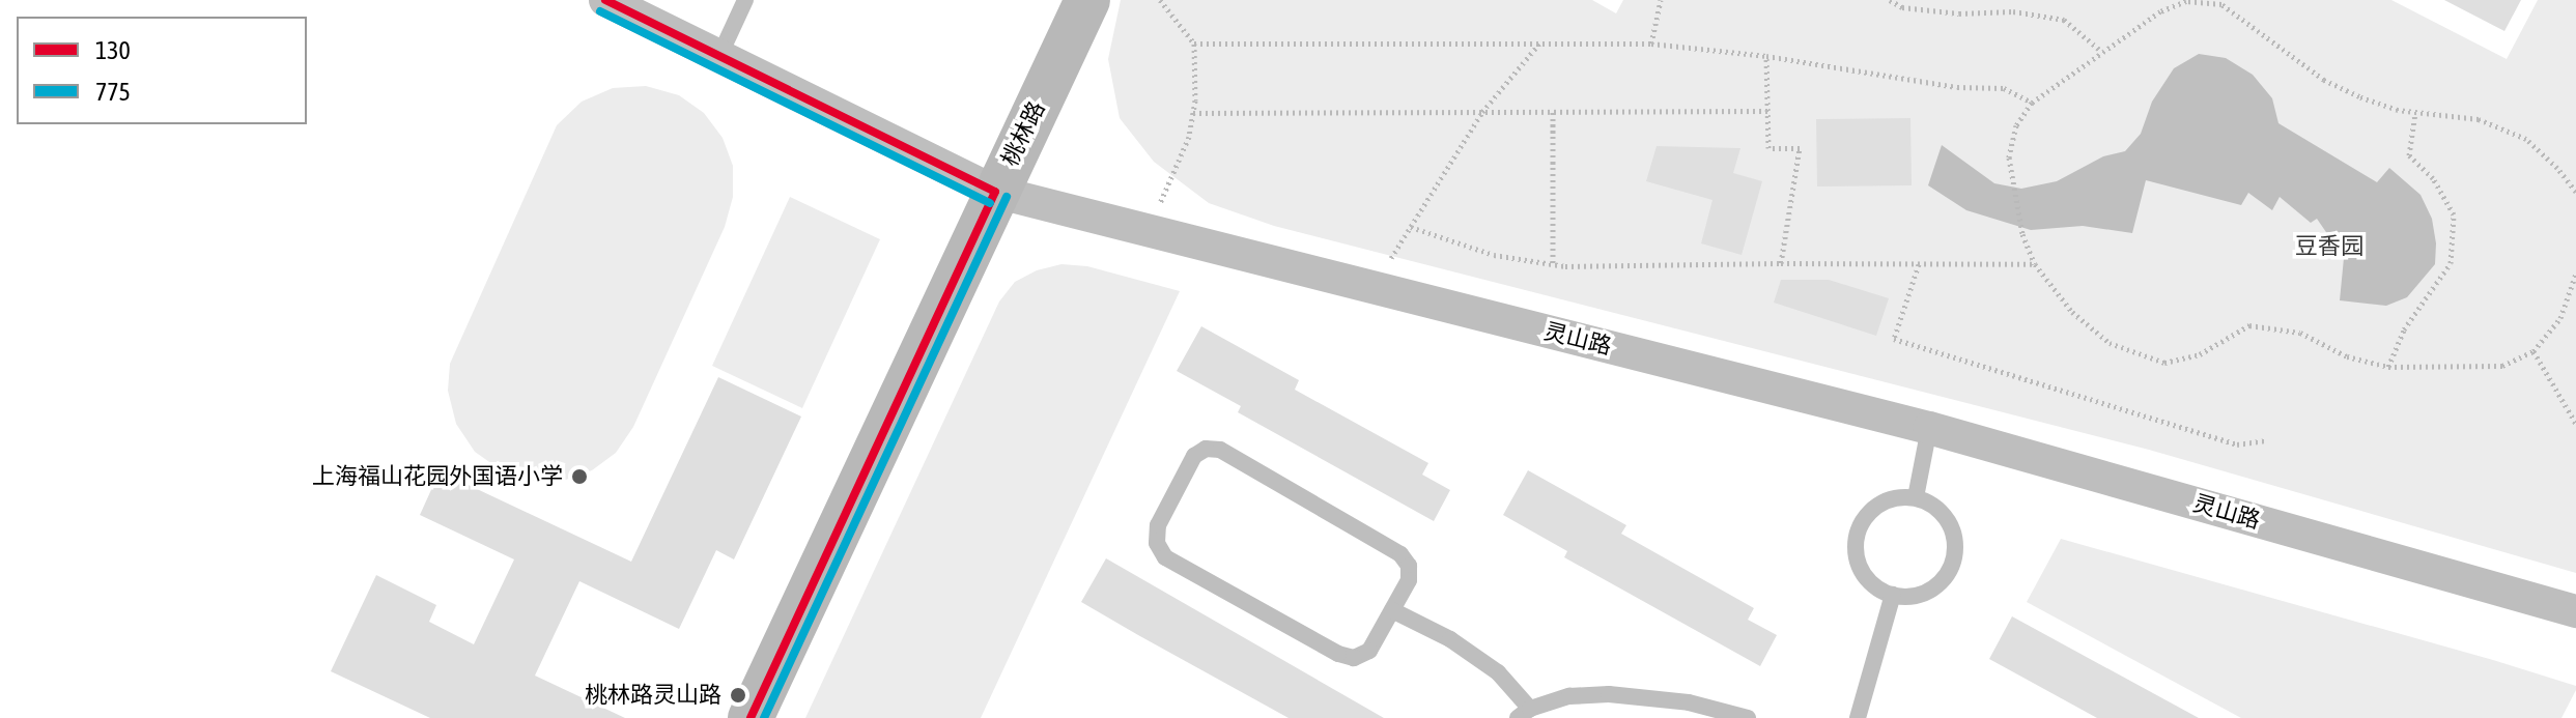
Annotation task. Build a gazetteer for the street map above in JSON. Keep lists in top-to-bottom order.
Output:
{
  "streets": {
    "street": ["桃林路", "灵山路"]
  },
  "crossings": [
    ["桃林路", "灵山路"]
  ],
  "parks": ["豆香园"],
  "places": ["上海福山花园外国语小学", "桃林路灵山路"],
  "lines": ["transit line 130", "transit line 775"],
  "legend": ["130", "775"]
}
